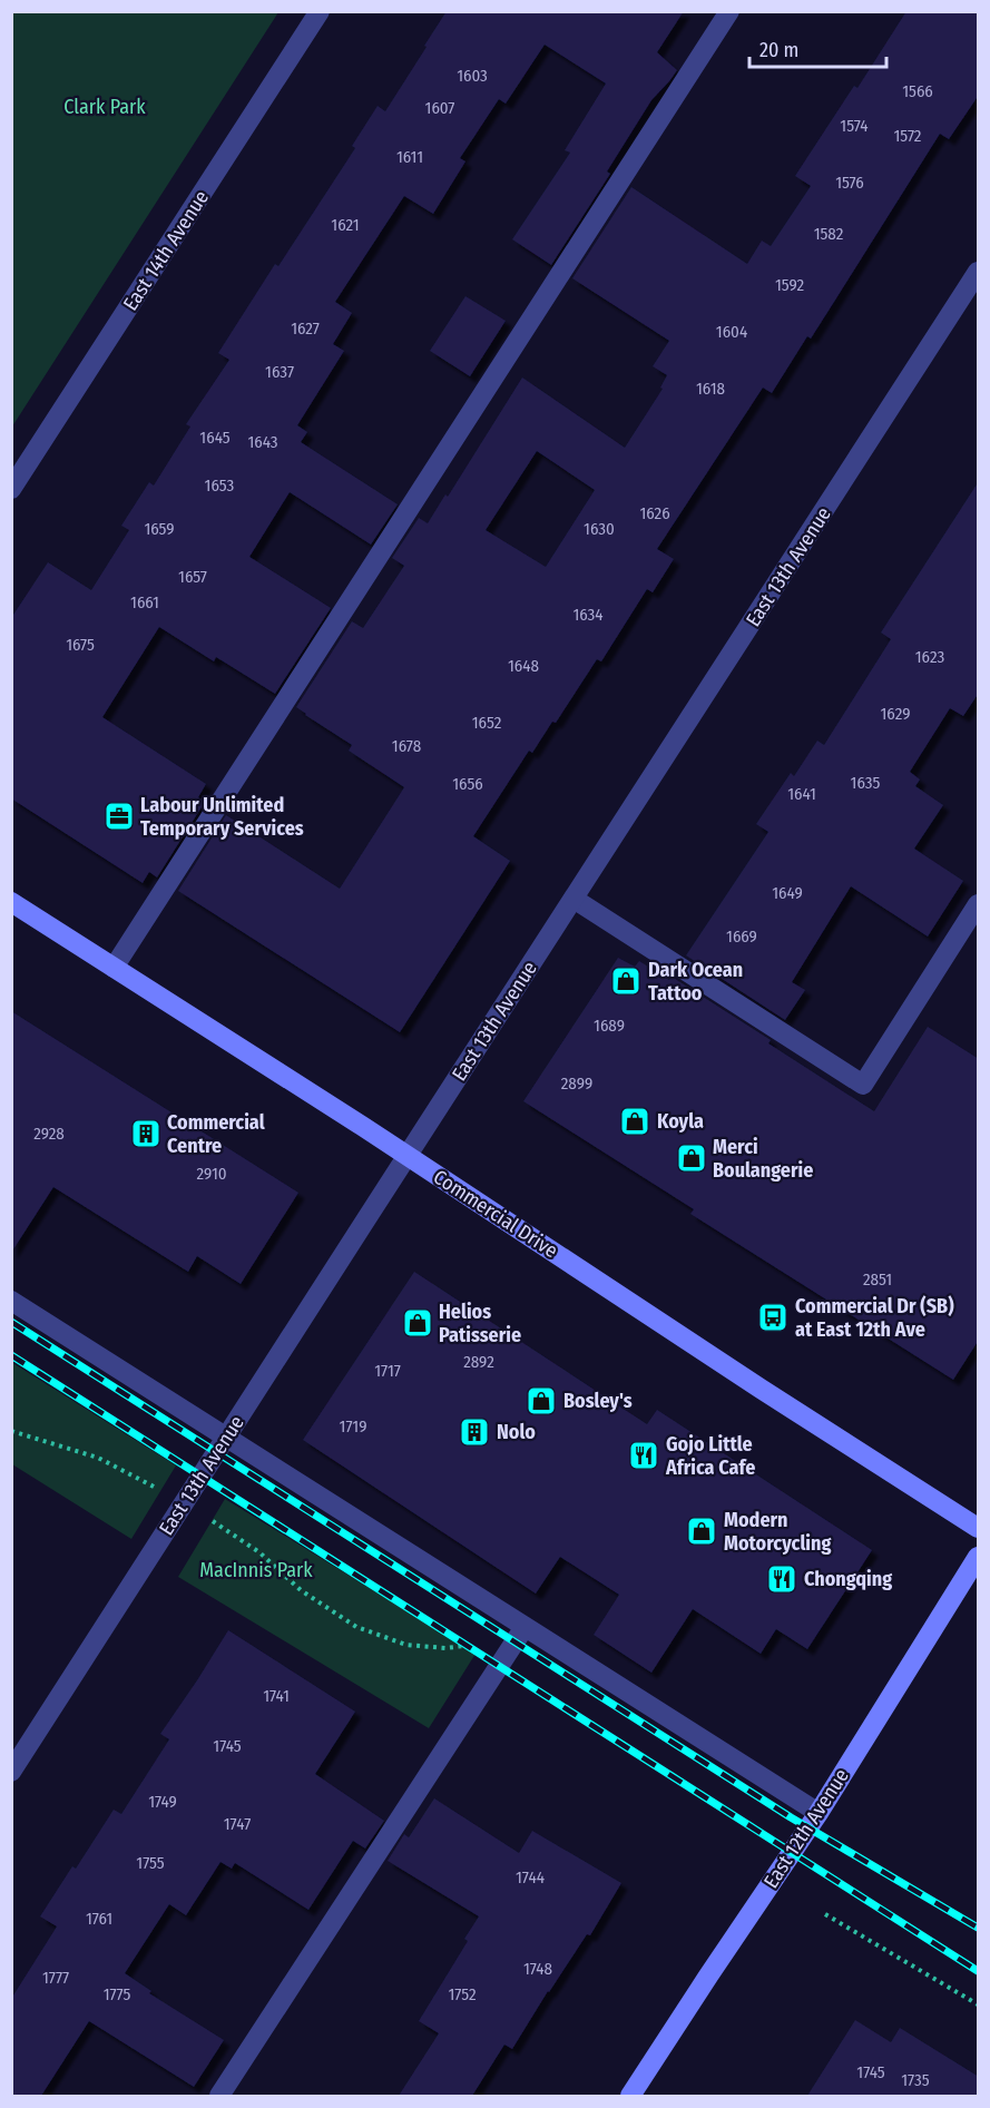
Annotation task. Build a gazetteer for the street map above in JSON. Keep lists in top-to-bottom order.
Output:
{
  "streets": {
    "street": [
      "East 14th Avenue",
      "East 13th Avenue",
      "Commercial Drive",
      "East 12th Avenue"
    ]
  },
  "crossings": [
    ["East 13th Avenue", "Commercial Drive"]
  ],
  "parks": ["Clark Park", "MacInnis Park"],
  "places": {
    "office": ["Labour Unlimited Temporary Services"],
    "shop": [
      "Dark Ocean Tattoo",
      "Koyla",
      "Merci Boulangerie",
      "Helios Patisserie",
      "Bosley's",
      "Modern Motorcycling"
    ],
    "building": ["Commercial Centre", "Nolo"],
    "bus stop": ["Commercial Dr (SB) at East 12th Ave"],
    "restaurant": ["Gojo Little Africa Cafe", "Chongqing"]
  },
  "house_numbers": [
    "1603",
    "1566",
    "1607",
    "1574",
    "1572",
    "1611",
    "1576",
    "1621",
    "1582",
    "1592",
    "1627",
    "1604",
    "1637",
    "1618",
    "1645",
    "1643",
    "1653",
    "1626",
    "1659",
    "1630",
    "1657",
    "1661",
    "1634",
    "1675",
    "1623",
    "1648",
    "1629",
    "1652",
    "1678",
    "1635",
    "1656",
    "1641",
    "1649",
    "1669",
    "1689",
    "2899",
    "2928",
    "2910",
    "2851",
    "2892",
    "1717",
    "1719",
    "1741",
    "1745",
    "1749",
    "1747",
    "1755",
    "1744",
    "1761",
    "1748",
    "1777",
    "1775",
    "1752",
    "1745",
    "1735"
  ],
  "scale_bar": "20 m"
}
